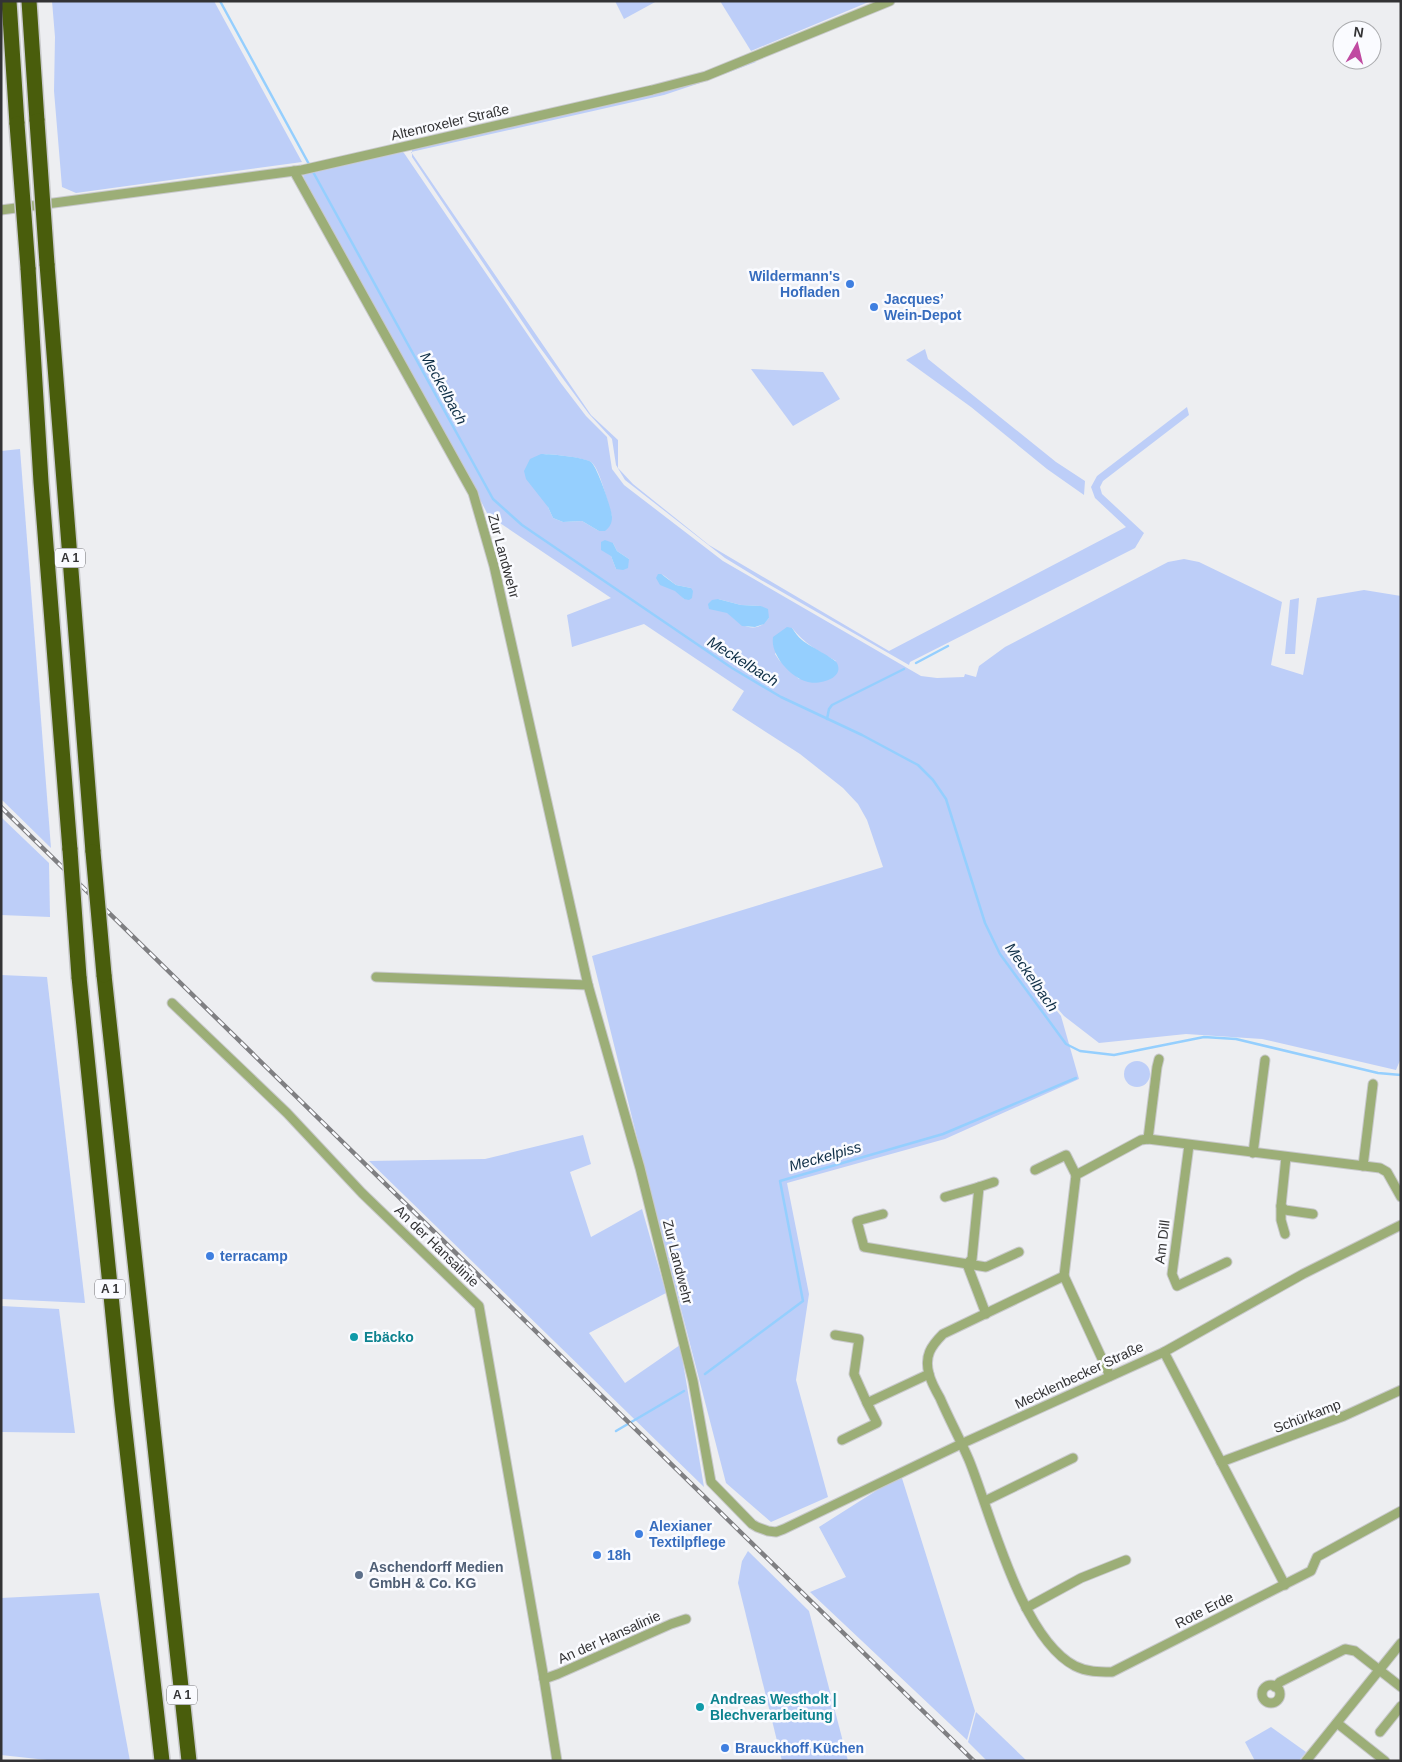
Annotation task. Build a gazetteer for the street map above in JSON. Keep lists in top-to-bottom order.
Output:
{
  "streets": {
    "highway": ["A 1"],
    "street": [
      "Altenroxeler Straße",
      "Zur Landwehr",
      "Am Dill",
      "An der Hansalinie",
      "Mecklenbecker Straße",
      "Schürkamp",
      "Rote Erde"
    ]
  },
  "crossings": [
    ["Altenroxeler Straße", "Zur Landwehr"],
    ["Zur Landwehr", "Mecklenbecker Straße"],
    ["Mecklenbecker Straße", "Rote Erde"]
  ],
  "water": ["Meckelbach", "Meckelpiss"],
  "places": [
    "Wildermann's Hofladen",
    "Jacques’ Wein-Depot",
    "terracamp",
    "Ebäcko",
    "Alexianer Textilpflege",
    "18h",
    "Aschendorff Medien GmbH & Co. KG",
    "Andreas Westholt | Blechverarbeitung",
    "Brauckhoff Küchen"
  ],
  "north": "top"
}
